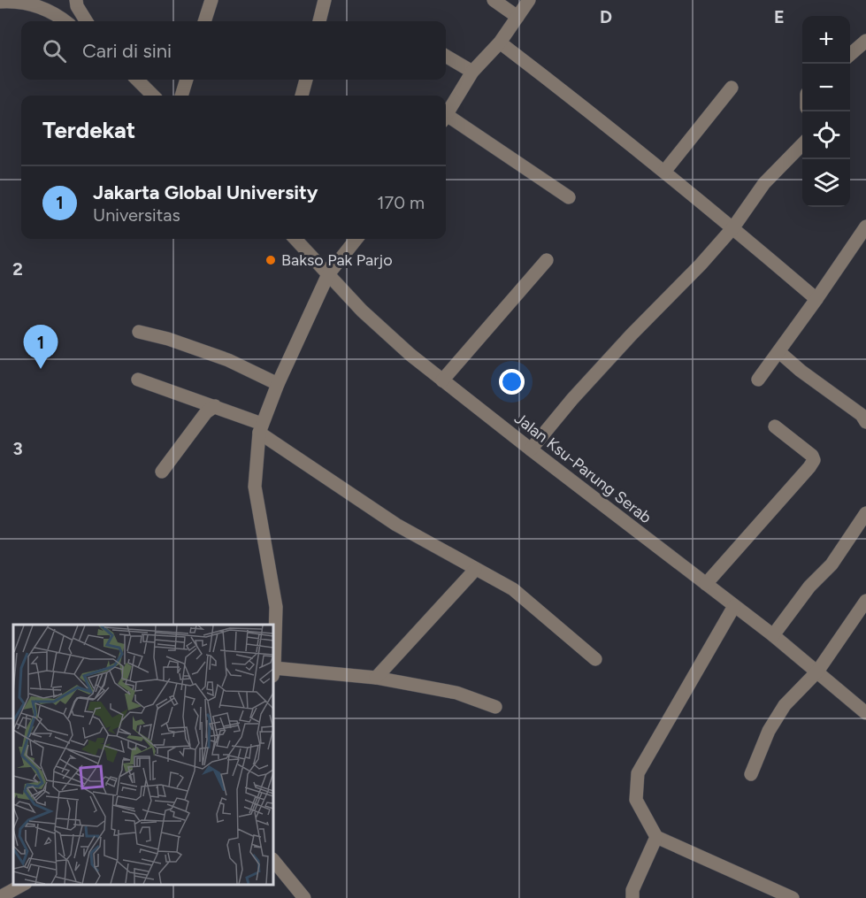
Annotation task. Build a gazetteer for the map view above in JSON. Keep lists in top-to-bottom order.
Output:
{
  "streets": {
    "street": ["Jalan Ksu-Parung Serab"]
  },
  "places": ["Bakso Pak Parjo"],
  "page": {
    "map_buttons": ["+", "−"],
    "search": "Cari di sini",
    "heading": "Terdekat",
    "list": [
      {
        "mark": "1",
        "name": "Jakarta Global University",
        "note": "Universitas",
        "value": "170 m"
      }
    ],
    "pins": "1"
  },
  "grid": {
    "columns": ["D", "E"],
    "rows": ["2", "3"]
  }
}
